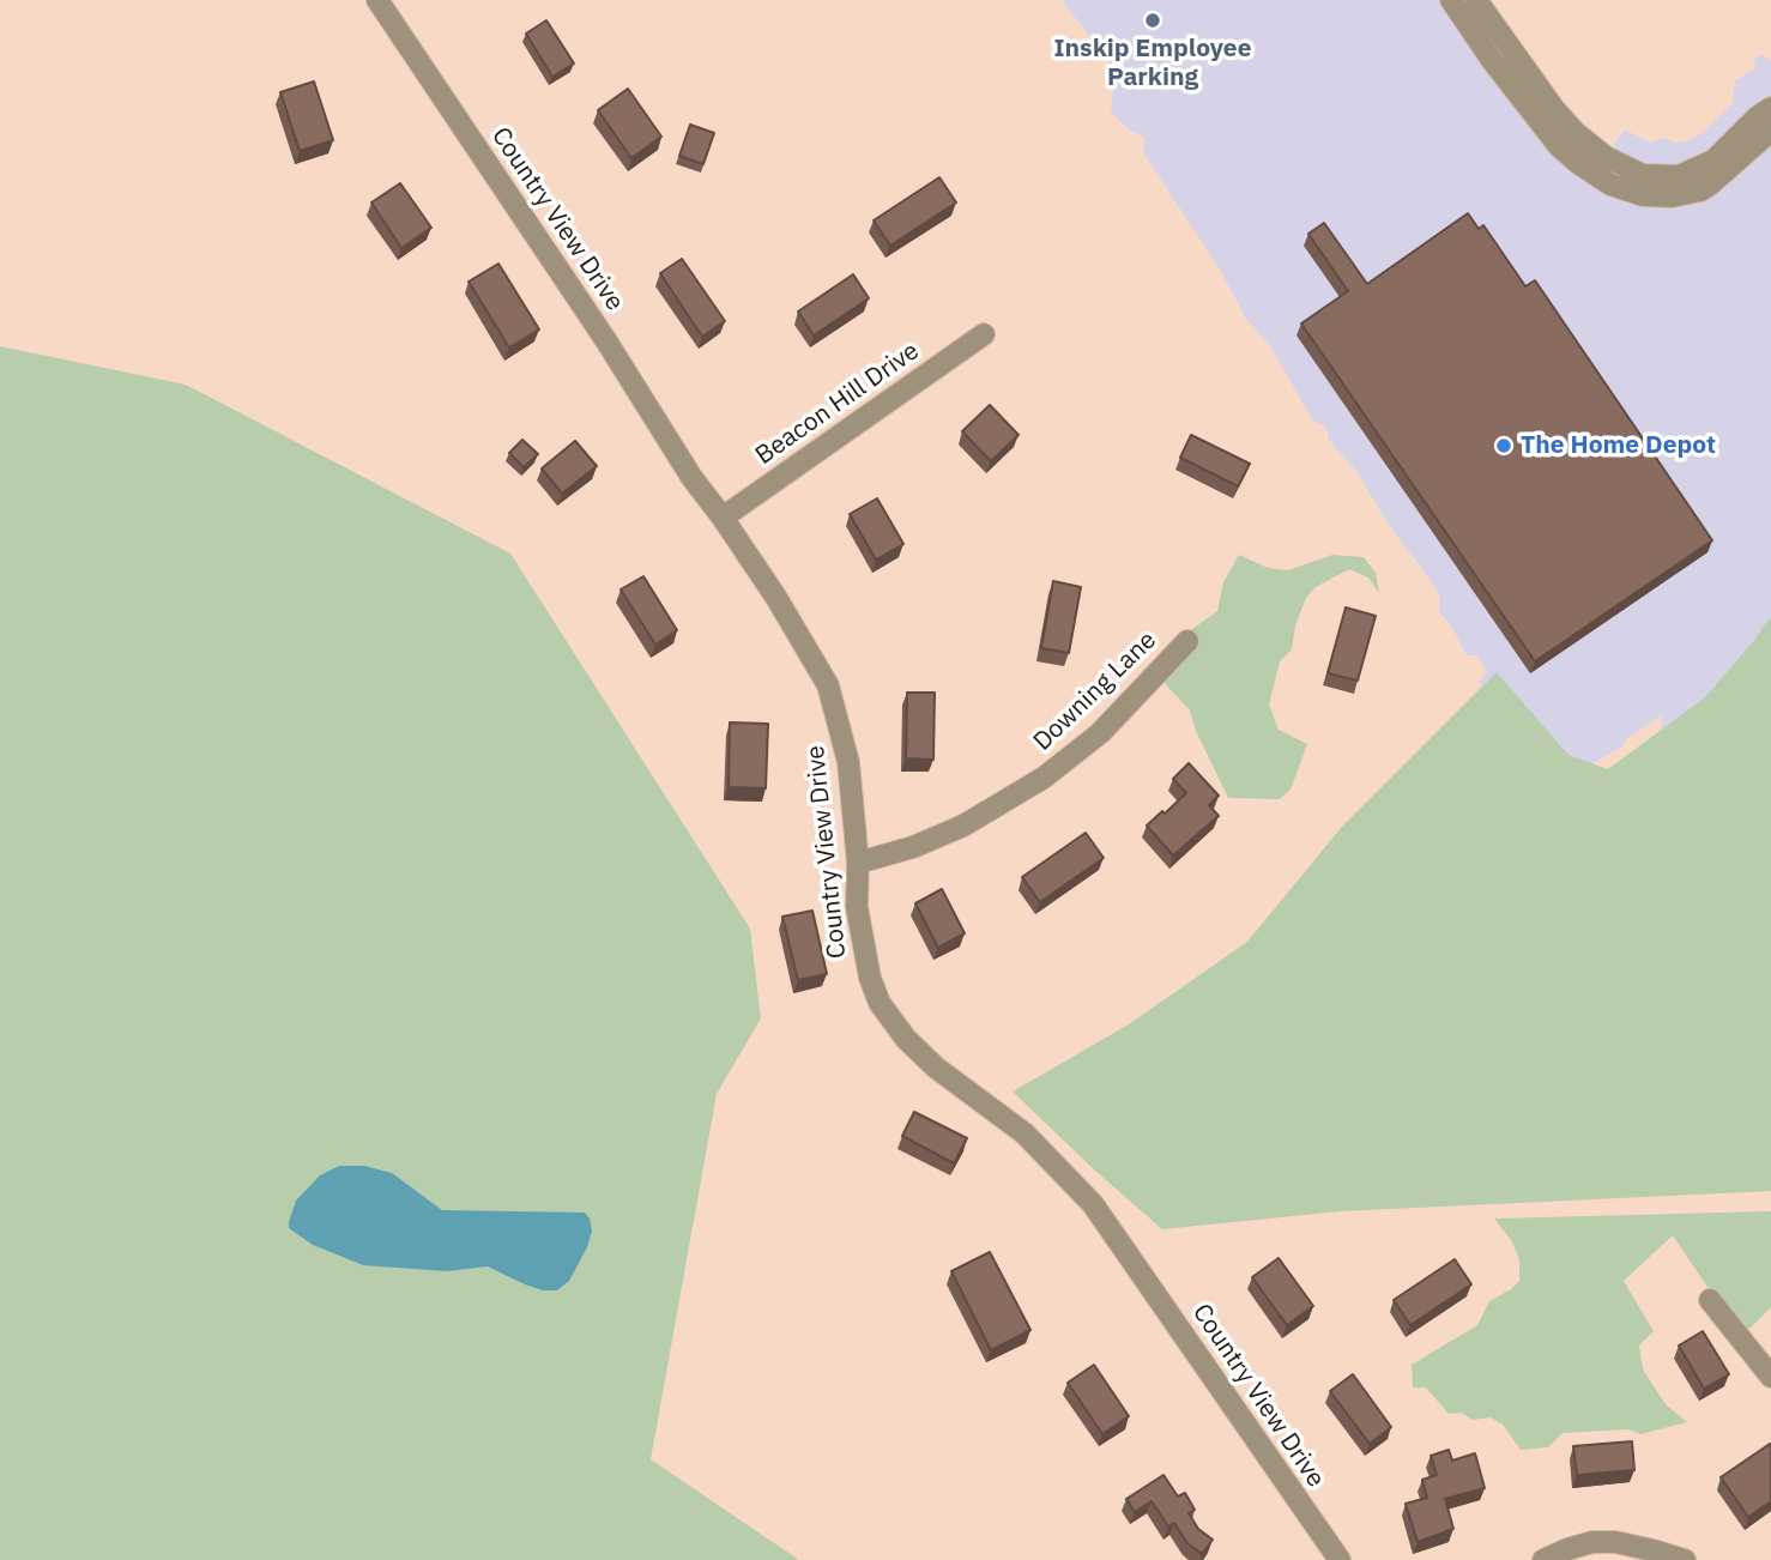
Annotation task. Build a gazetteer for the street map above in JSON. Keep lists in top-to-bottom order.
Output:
{
  "streets": {
    "street": ["Country View Drive", "Beacon Hill Drive", "Downing Lane"]
  },
  "crossings": [
    ["Country View Drive", "Beacon Hill Drive"],
    ["Country View Drive", "Downing Lane"]
  ],
  "places": ["Inskip Employee Parking", "The Home Depot"]
}
